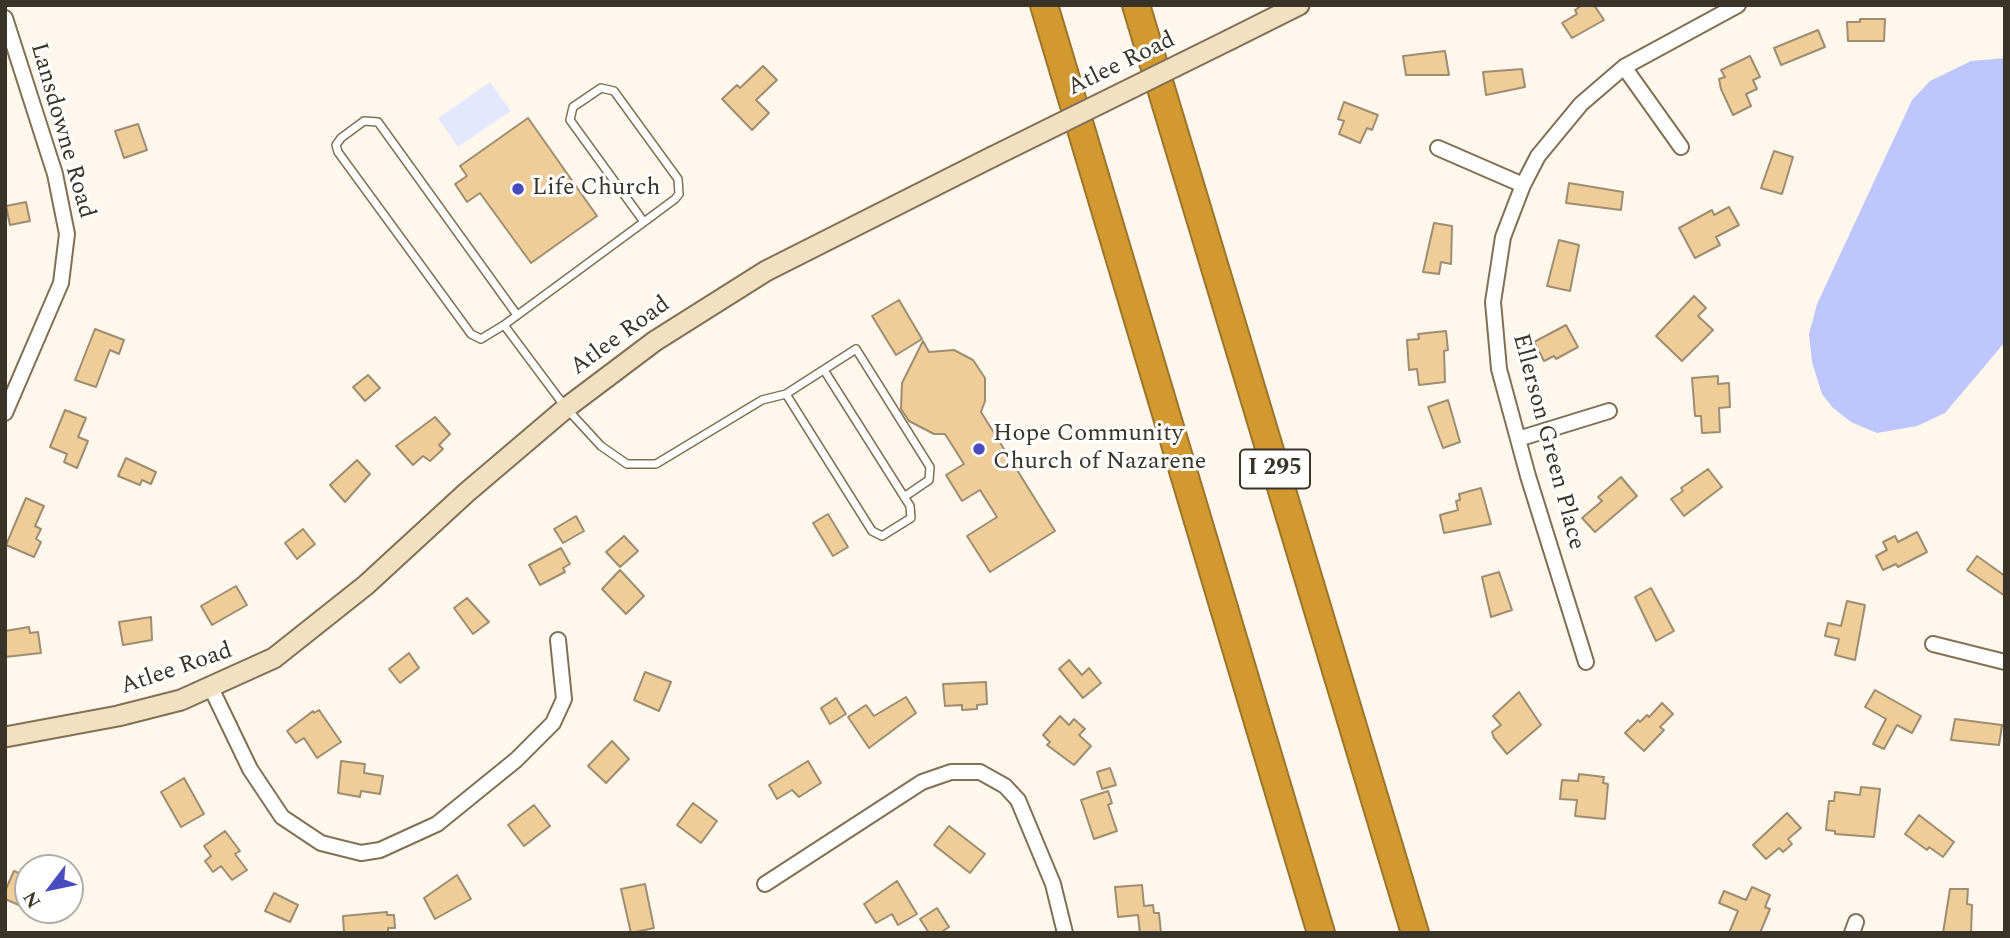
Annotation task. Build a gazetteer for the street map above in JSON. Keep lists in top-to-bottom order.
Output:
{
  "streets": {
    "highway": ["I 295"],
    "main road": ["Atlee Road"],
    "street": ["Lansdowne Road", "Ellerson Green Place"]
  },
  "places": ["Life Church", "Hope Community Church of Nazarene"],
  "north": "bottom left"
}
